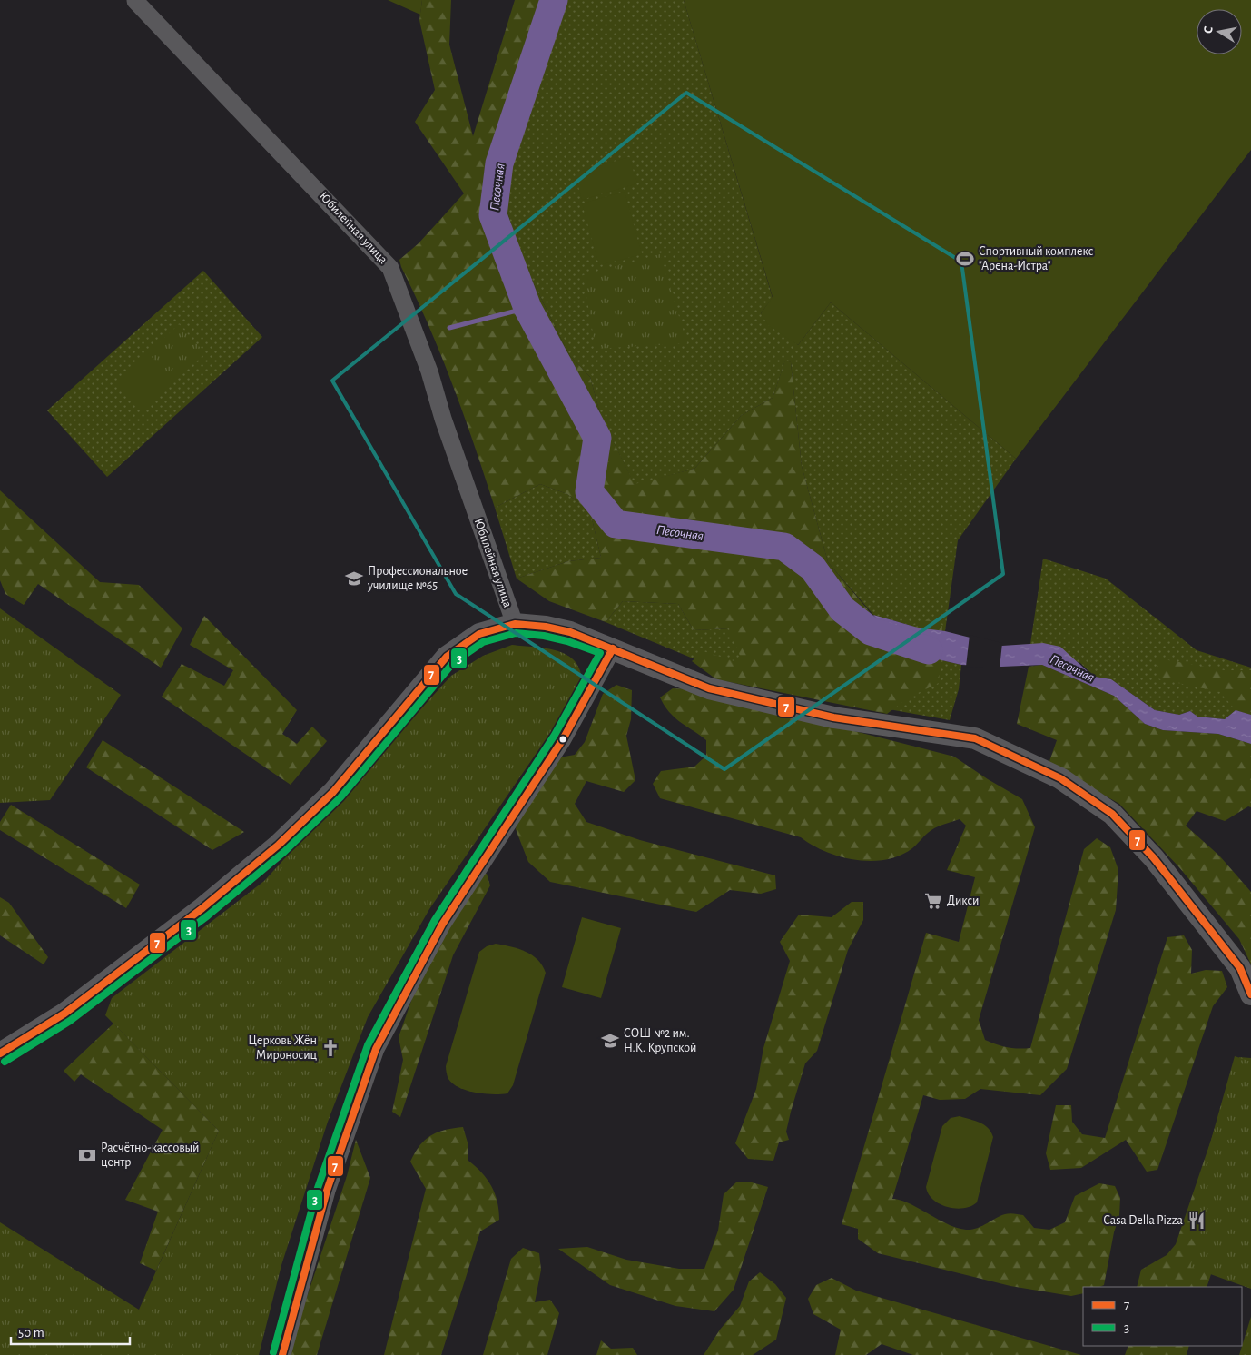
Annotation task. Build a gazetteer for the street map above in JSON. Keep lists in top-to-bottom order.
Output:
{
  "streets": {
    "street": ["Юбилейная улица"]
  },
  "water": ["Песочная"],
  "places": {
    "sports": ["Спортивный комплекс \"Арена-Истра\""],
    "school or university": ["Профессиональное училище №65", "СОШ №2 им. Н.К. Крупской"],
    "supermarket": ["Дикси"],
    "church": ["Церковь Жён Мироносиц"],
    "bank": ["Расчётно-кассовый центр"],
    "restaurant": ["Casa Della Pizza"]
  },
  "lines": ["transit line 7", "transit line 3"],
  "legend": ["7", "3"],
  "scale_bar": "50 m",
  "north": "left"
}
